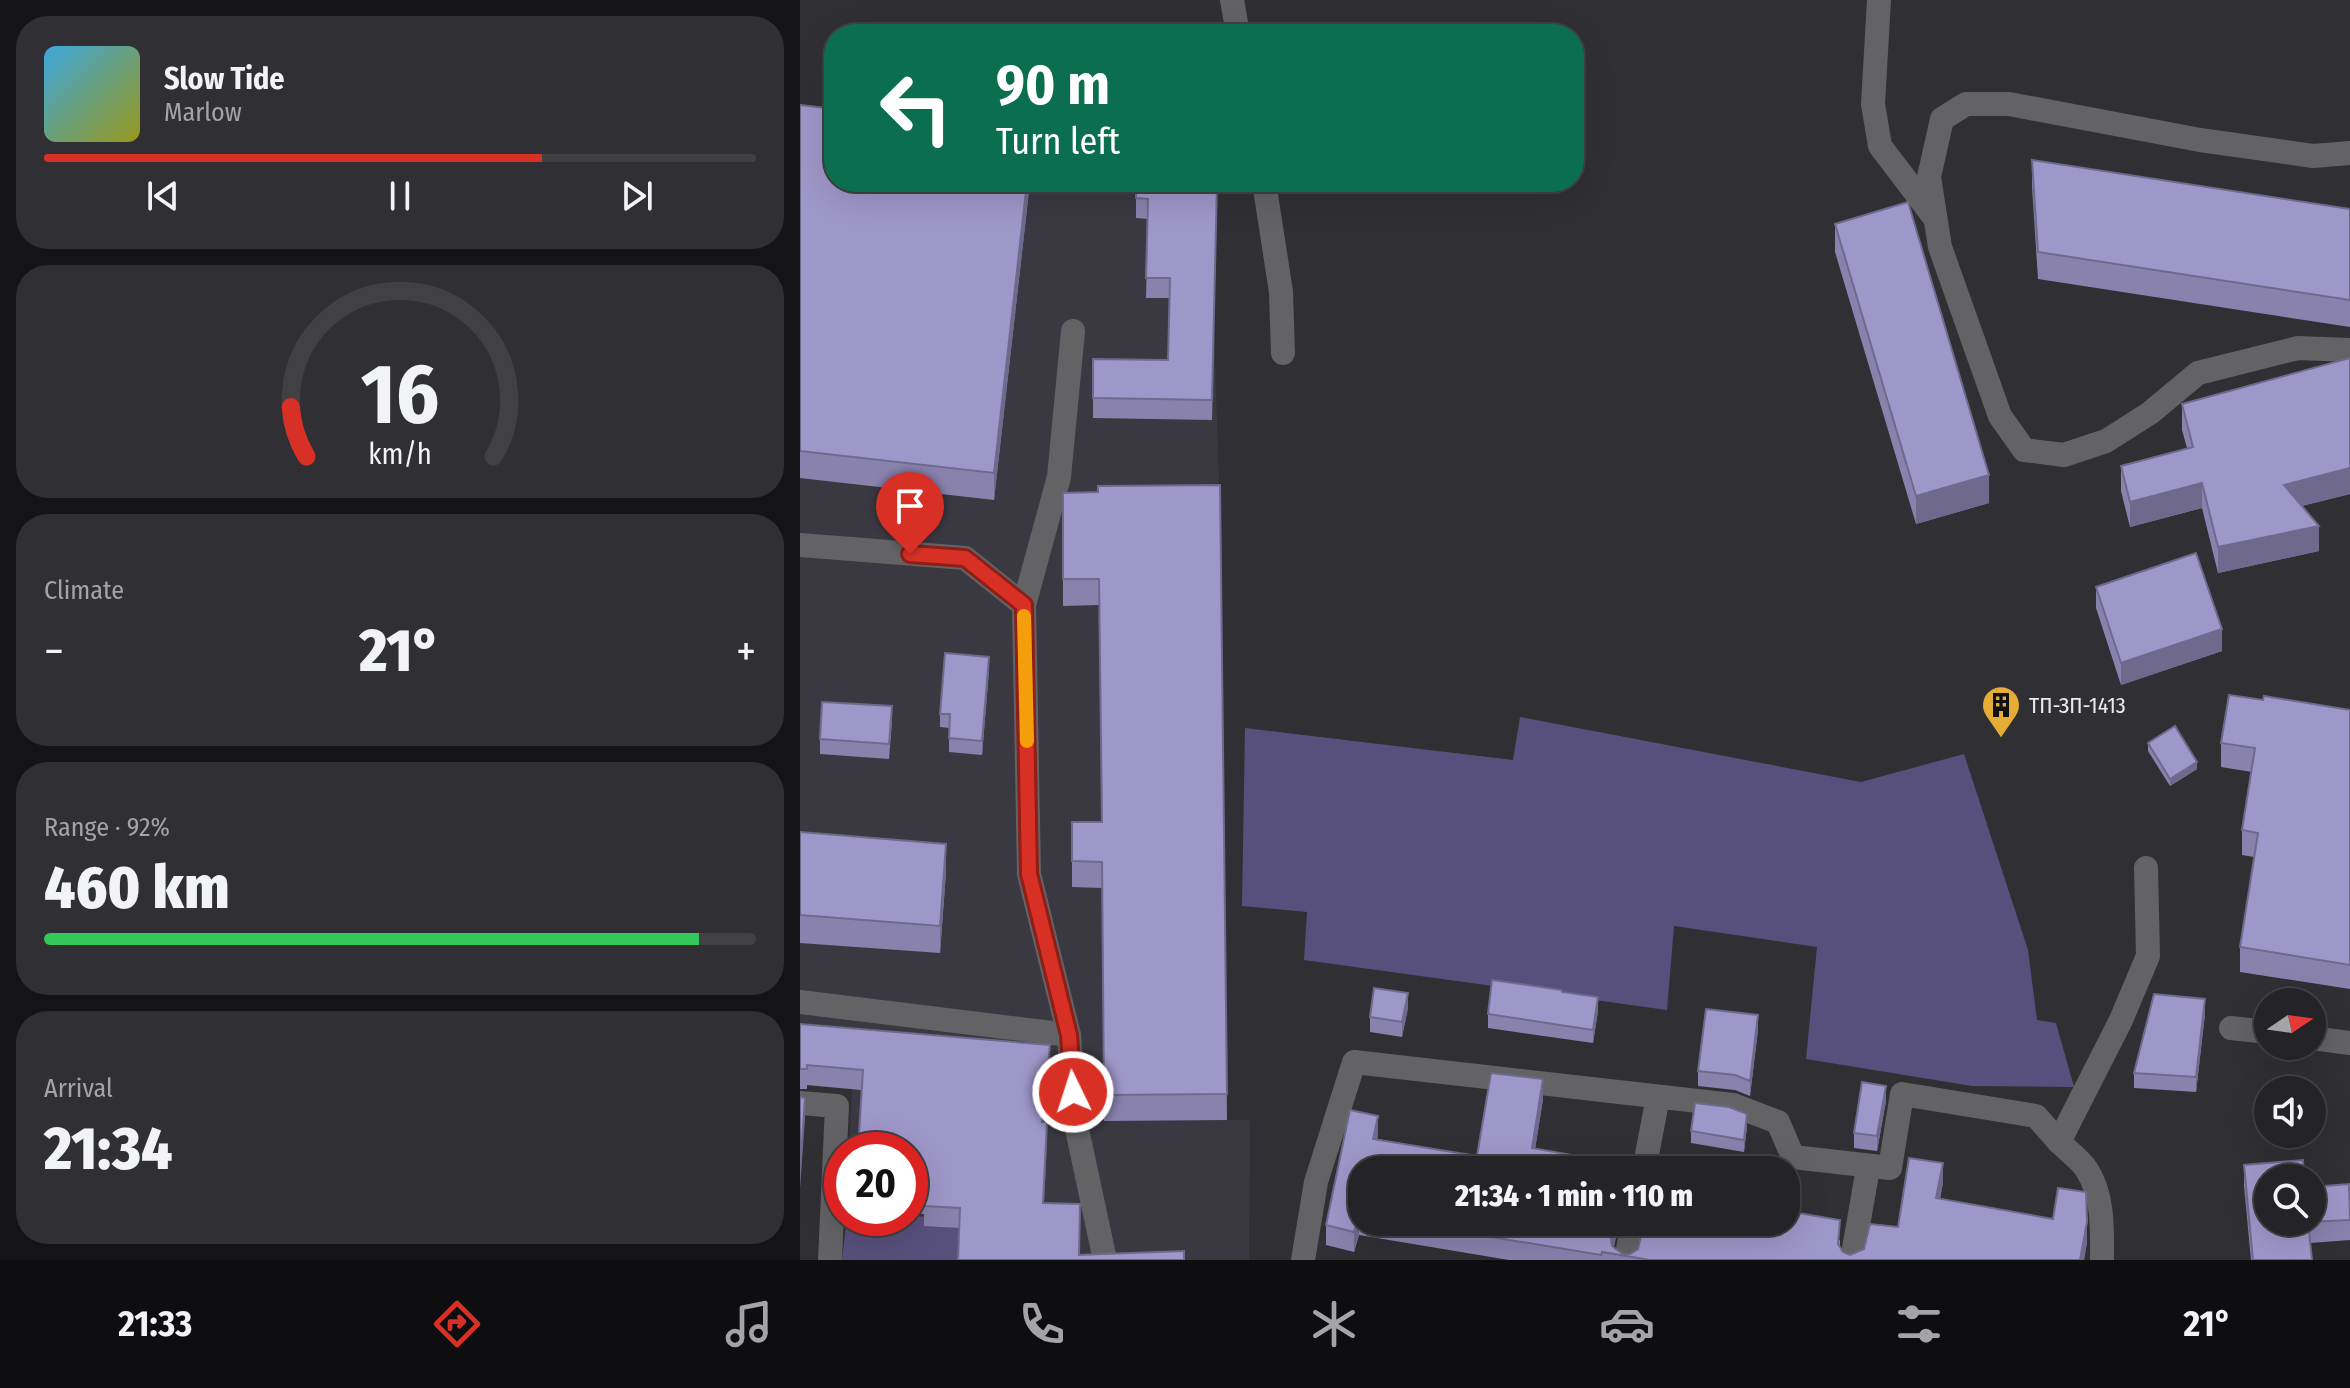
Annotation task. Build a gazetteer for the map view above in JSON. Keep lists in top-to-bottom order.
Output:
{
  "places": {
    "building": ["ТП-ЗП-1413"]
  },
  "north": "right",
  "page": {
    "turn": ["90 m", "Turn left"],
    "song": ["Slow Tide", "Marlow"],
    "tile": [
      "Climate",
      ["Range · 92%", "460 km"],
      ["Arrival", "21:34"]
    ],
    "heat": ["−", "21°", "+"],
    "limit": "20",
    "trip": "21:34 · 1 min · 110 m",
    "tabs": ["21:33", "21°"],
    "gauge": ["16", "km/h"]
  }
}
